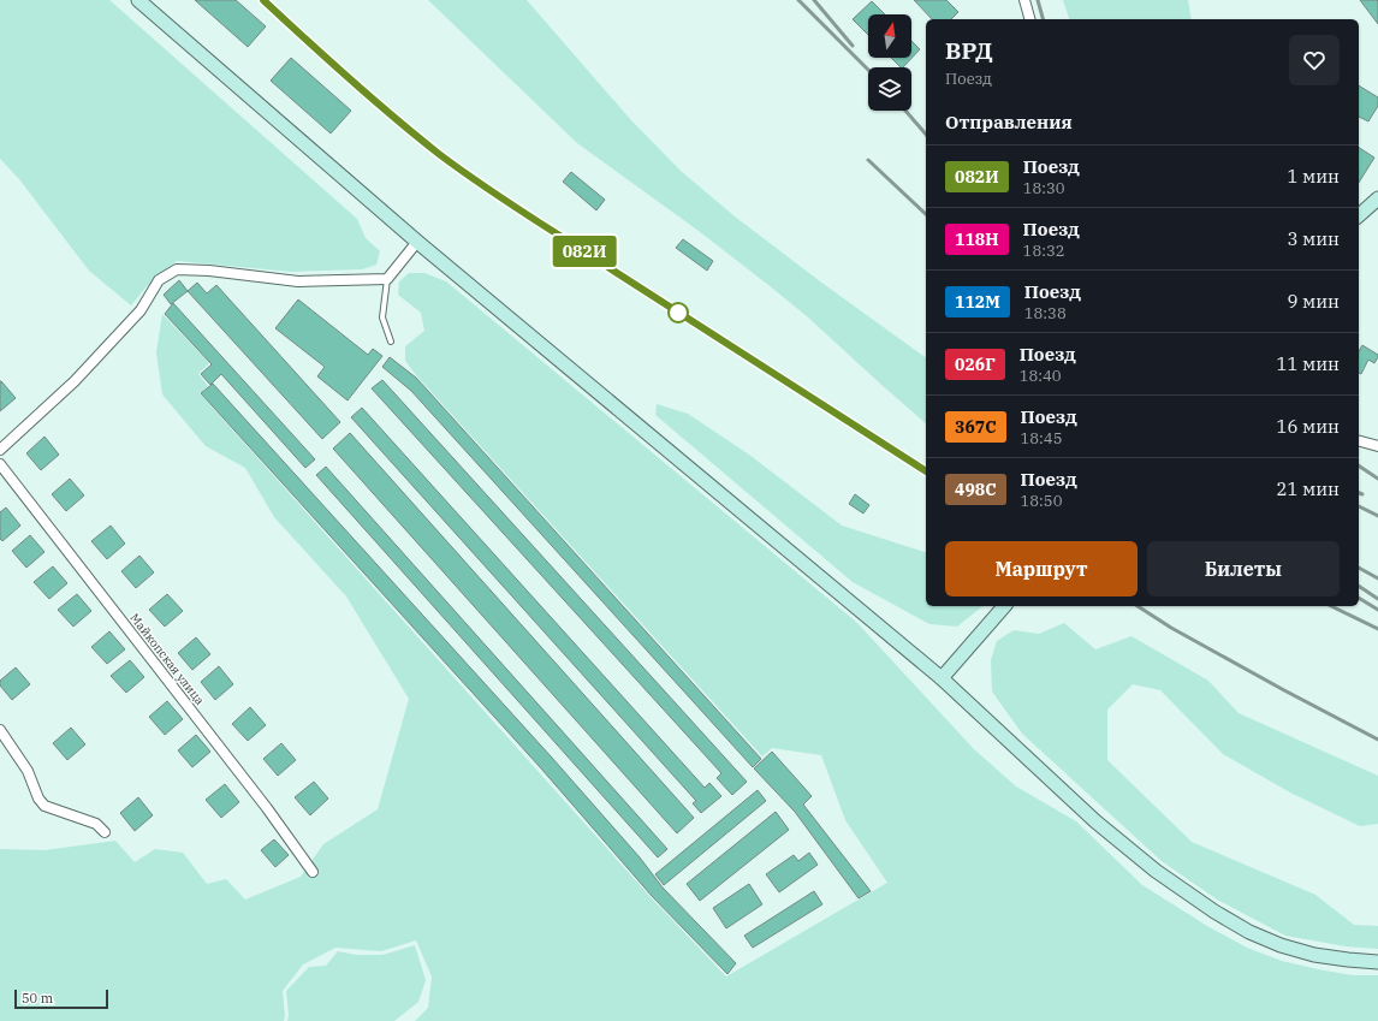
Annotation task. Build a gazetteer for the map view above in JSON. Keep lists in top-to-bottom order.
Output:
{
  "streets": {
    "street": ["Майкопская улица"]
  },
  "scale_bar": "50 m",
  "north": "top",
  "page": {
    "on_map": "082И",
    "heading": [
      ["ВРД", "Поезд"],
      "Отправления"
    ],
    "list": [
      {
        "mark": "082И",
        "name": "Поезд",
        "note": "18:30",
        "value": "1 мин"
      },
      {
        "mark": "118Н",
        "name": "Поезд",
        "note": "18:32",
        "value": "3 мин"
      },
      {
        "mark": "112М",
        "name": "Поезд",
        "note": "18:38",
        "value": "9 мин"
      },
      {
        "mark": "026Г",
        "name": "Поезд",
        "note": "18:40",
        "value": "11 мин"
      },
      {
        "mark": "367С",
        "name": "Поезд",
        "note": "18:45",
        "value": "16 мин"
      },
      {
        "mark": "498С",
        "name": "Поезд",
        "note": "18:50",
        "value": "21 мин"
      }
    ],
    "buttons": ["Маршрут", "Билеты"],
    "scale": "50 m"
  }
}
